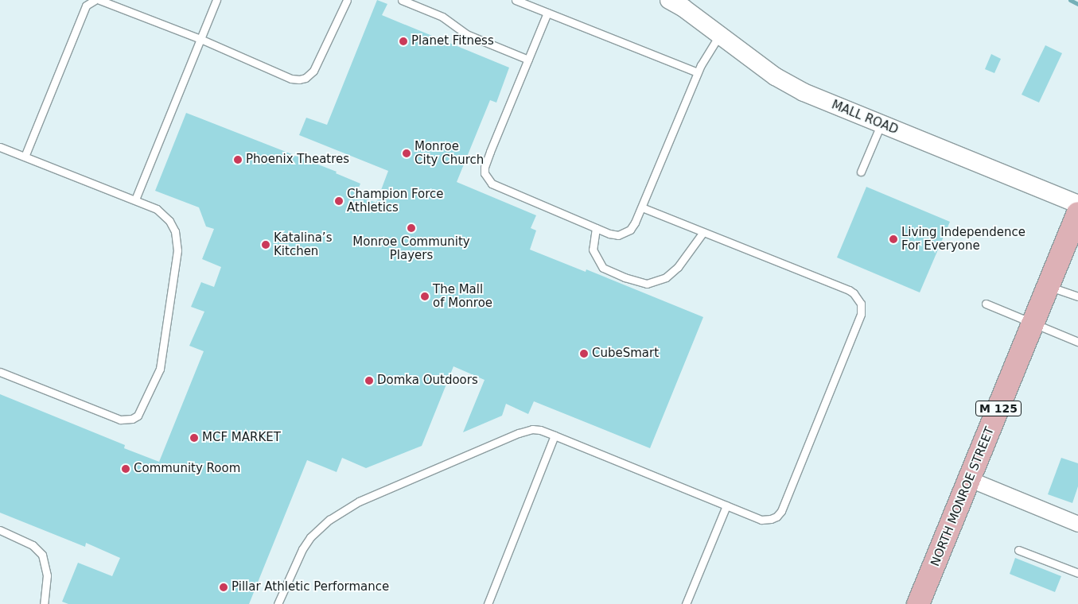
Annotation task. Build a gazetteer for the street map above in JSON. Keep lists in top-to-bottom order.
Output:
{
  "streets": {
    "main road": ["M 125", "NORTH MONROE STREET"],
    "street": ["MALL ROAD"]
  },
  "places": [
    "Planet Fitness",
    "Monroe City Church",
    "Phoenix Theatres",
    "Champion Force Athletics",
    "Monroe Community Players",
    "Living Independence For Everyone",
    "Katalina’s Kitchen",
    "The Mall of Monroe",
    "CubeSmart",
    "Domka Outdoors",
    "MCF MARKET",
    "Community Room",
    "Pillar Athletic Performance"
  ]
}
